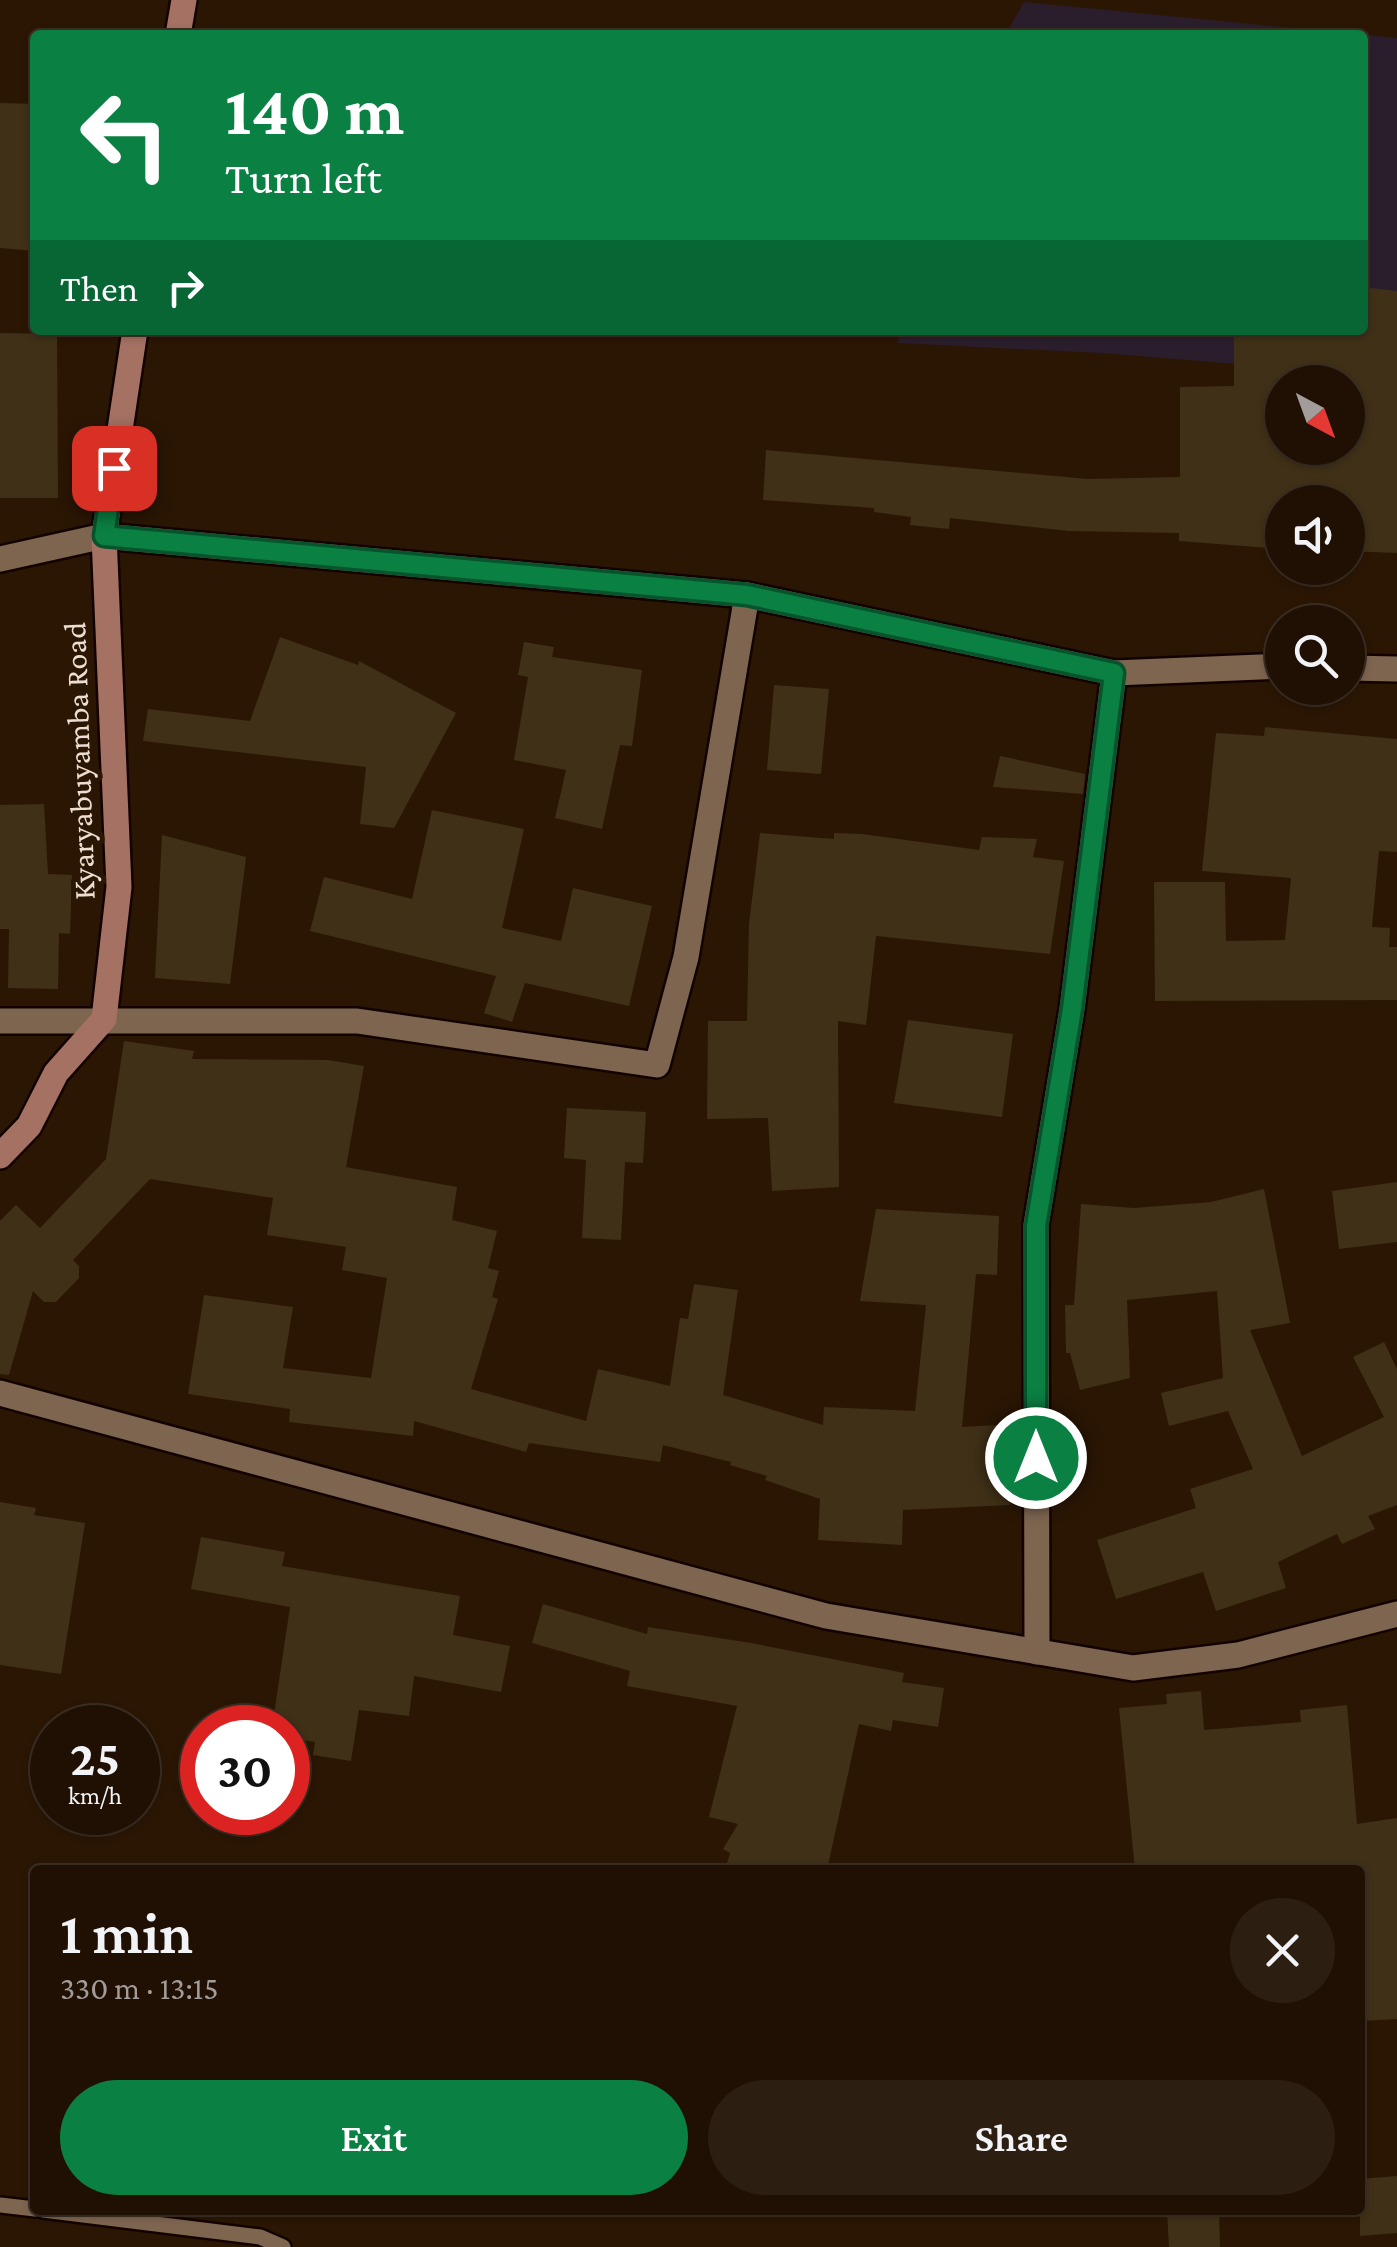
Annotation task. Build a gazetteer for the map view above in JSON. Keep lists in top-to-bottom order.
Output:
{
  "streets": {
    "street": ["Kyaryabuyamba Road"]
  },
  "north": "bottom right",
  "page": {
    "turn": ["140 m", "Turn left"],
    "then": "Then",
    "speed": "25 km/h",
    "limit": "30",
    "heading": ["1 min", "330 m · 13:15"],
    "buttons": ["Exit", "Share"]
  }
}
